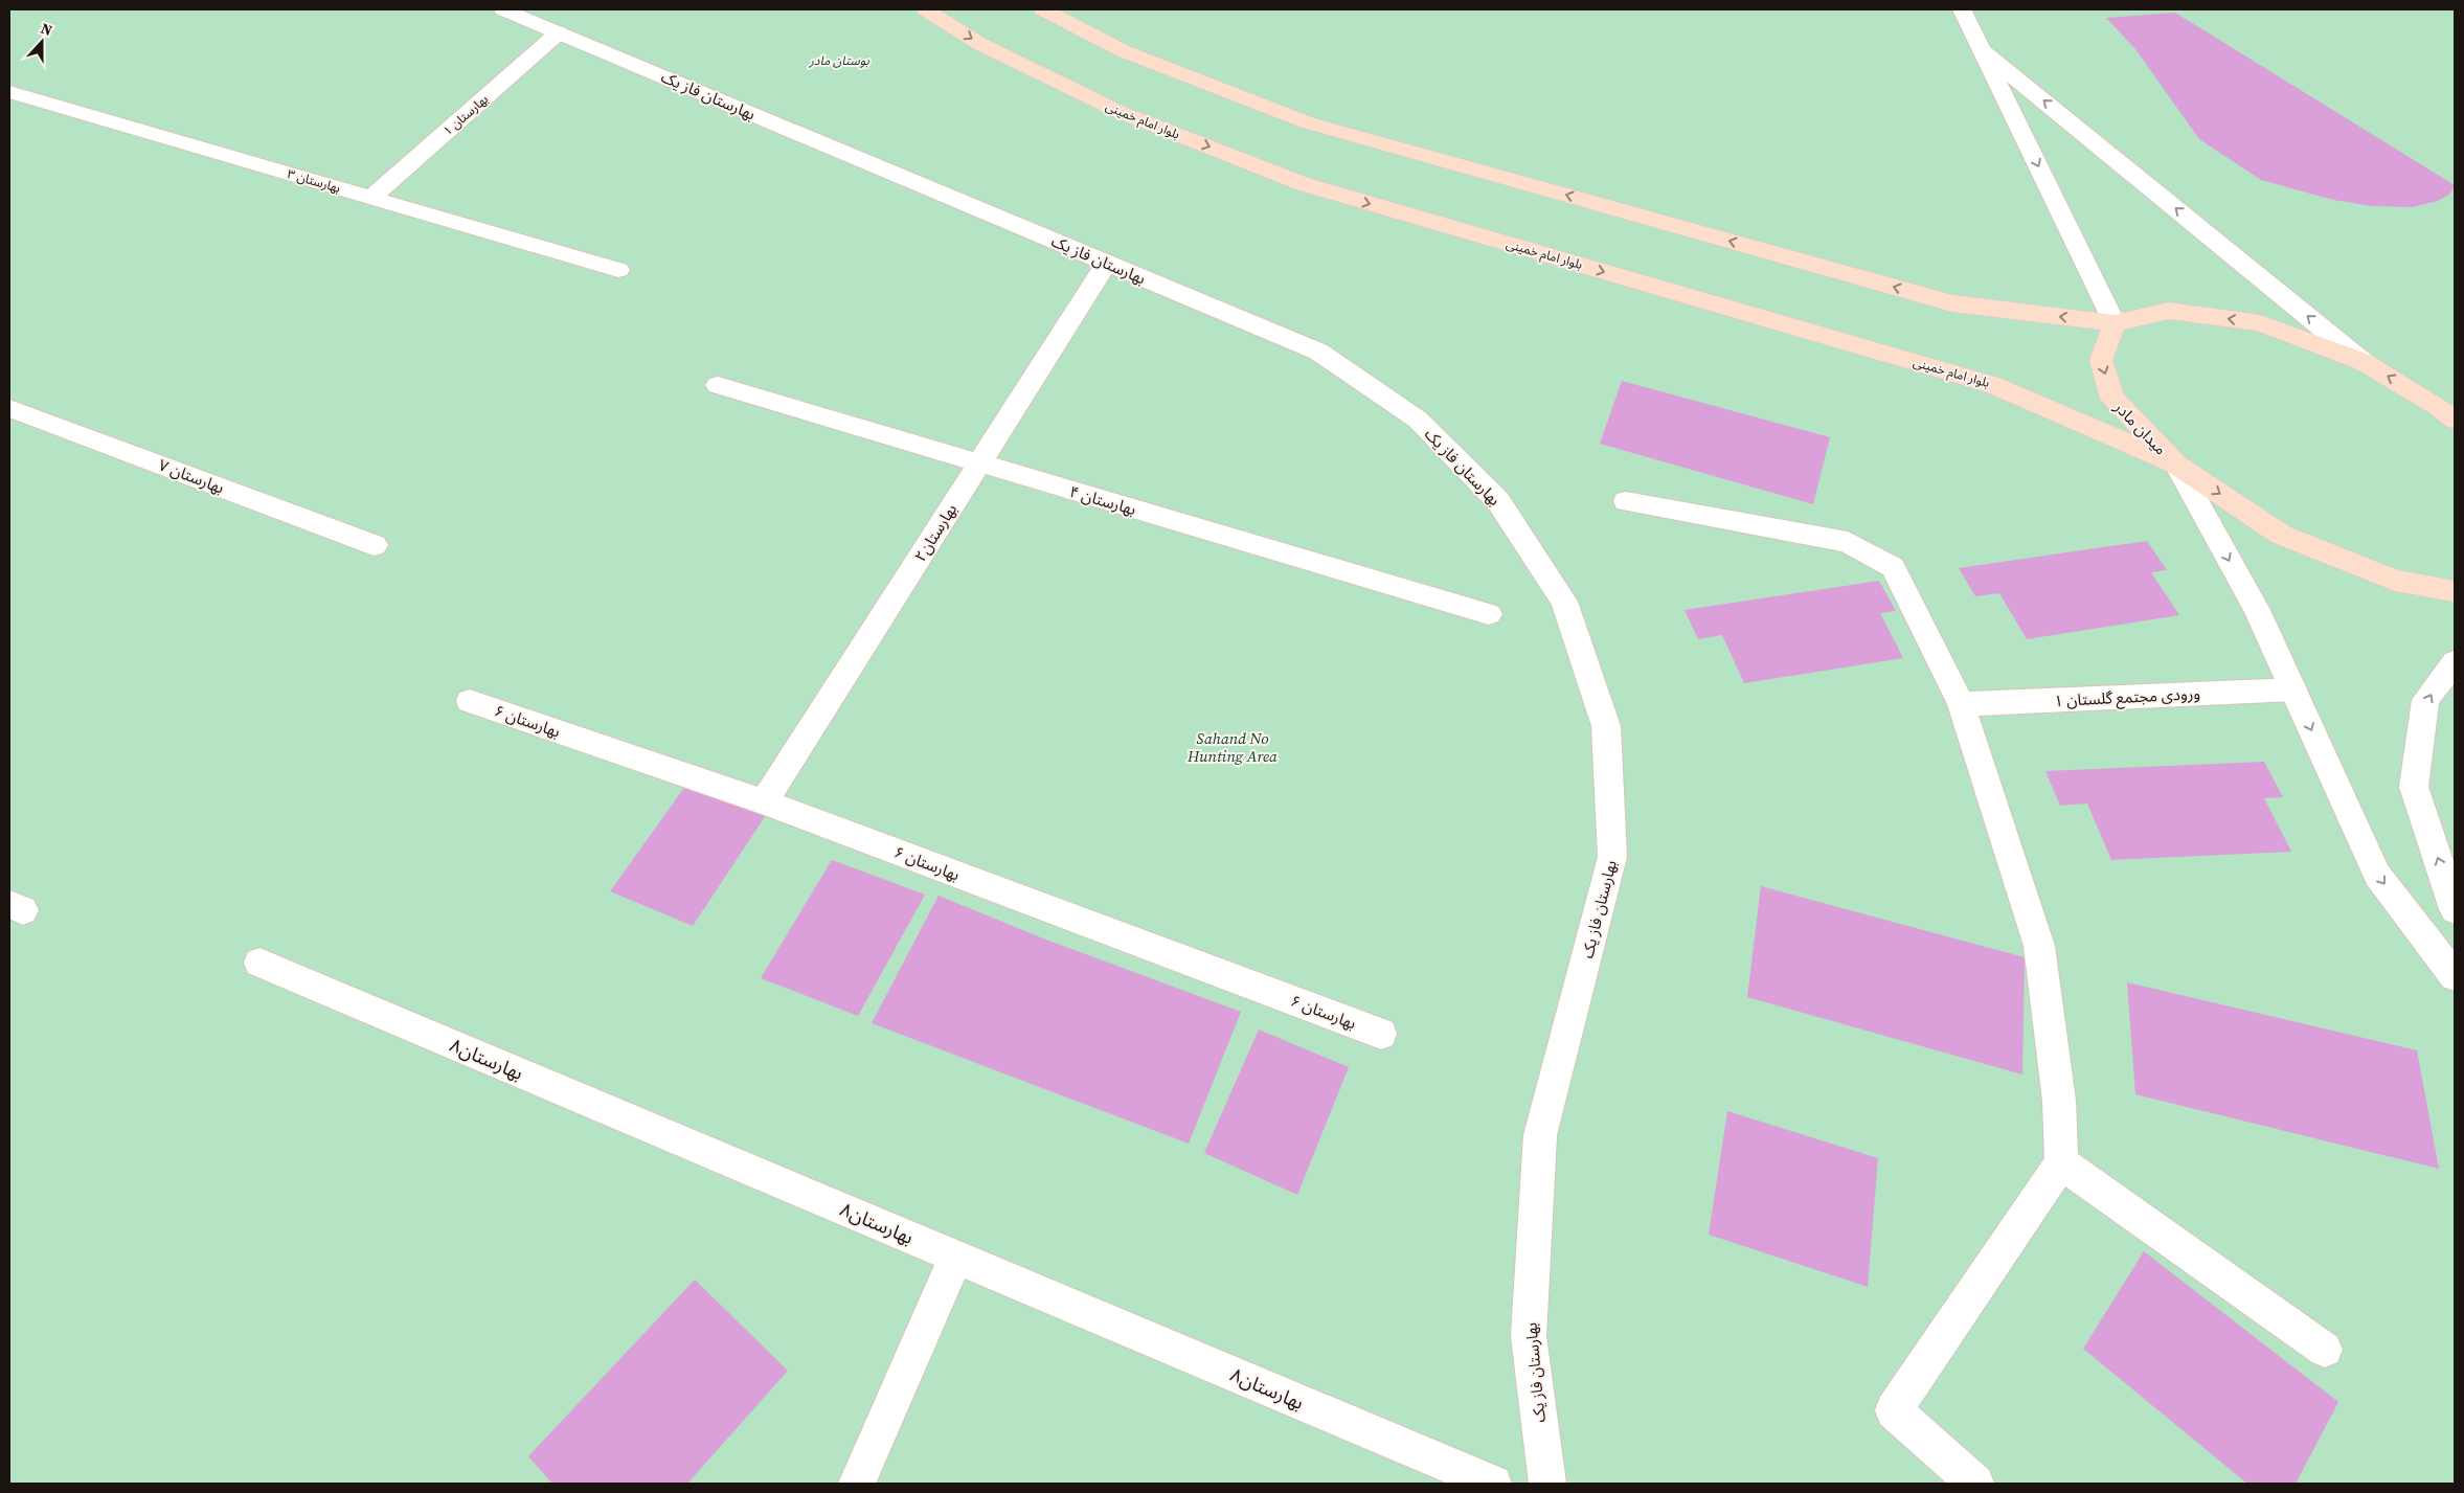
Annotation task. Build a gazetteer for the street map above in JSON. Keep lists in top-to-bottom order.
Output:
{
  "streets": {
    "main road": ["بلوار امام خمینی", "میدان مادر"],
    "street": [
      "بهارستان فاز یک",
      "بهارستان ۱",
      "بهارستان ۳",
      "بهارستان ۷",
      "بهارستان ۴",
      "بهارستان۲",
      "ورودی مجتمع گلستان ۱",
      "بهارستان ۶",
      "بهارستان۸"
    ]
  },
  "crossings": [
    ["بهارستان فاز یک", "بهارستان ۱"],
    ["بهارستان فاز یک", "بهارستان۲"],
    ["بهارستان ۱", "بهارستان ۳"],
    ["بلوار امام خمینی", "میدان مادر"],
    ["بهارستان ۴", "بهارستان۲"],
    ["بهارستان۲", "بهارستان ۶"]
  ],
  "parks": ["بوستان مادر", "Sahand No Hunting Area"],
  "north": "top"
}
